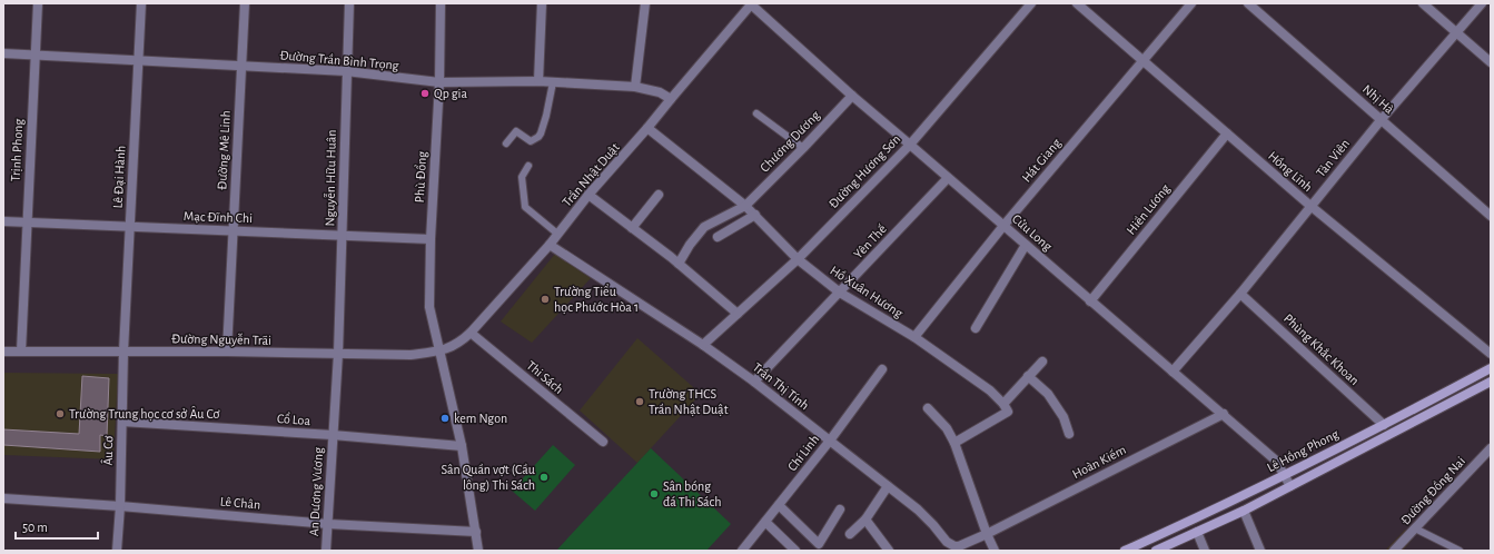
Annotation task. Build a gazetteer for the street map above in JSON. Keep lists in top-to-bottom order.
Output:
{
  "streets": {
    "main road": ["Lê Hồng Phong"],
    "street": [
      "Đường Trần Bình Trọng",
      "Nhị Hà",
      "Chương Dương",
      "Trịnh Phong",
      "Đường Mê Linh",
      "Tản Viên",
      "Hát Giang",
      "Đường Hương Sơn",
      "Hồng Lĩnh",
      "Trần Nhật Duật",
      "Lê Đại Hành",
      "Phù Đổng",
      "Nguyễn Hữu Huân",
      "Hiền Lương",
      "Mạc Đĩnh Chi",
      "Cửu Long",
      "Yên Thế",
      "Hồ Xuân Hương",
      "Đường Nguyễn Trãi",
      "Phùng Khắc Khoan",
      "Thi Sách",
      "Trần Thị Tính",
      "Cổ Loa",
      "Âu Cơ",
      "Chí Linh",
      "Hoàn Kiếm",
      "Đường Đồng Nai",
      "An Dương Vương",
      "Lê Chân"
    ]
  },
  "crossings": [
    ["Đường Trần Bình Trọng", "Trịnh Phong"],
    ["Đường Trần Bình Trọng", "Đường Mê Linh"],
    ["Đường Trần Bình Trọng", "Trần Nhật Duật"],
    ["Đường Trần Bình Trọng", "Lê Đại Hành"],
    ["Đường Trần Bình Trọng", "Phù Đổng"],
    ["Đường Trần Bình Trọng", "Nguyễn Hữu Huân"],
    ["Nhị Hà", "Tản Viên"],
    ["Chương Dương", "Cửu Long"],
    ["Chương Dương", "Hồ Xuân Hương"],
    ["Trịnh Phong", "Mạc Đĩnh Chi"],
    ["Trịnh Phong", "Đường Nguyễn Trãi"],
    ["Đường Mê Linh", "Mạc Đĩnh Chi"],
    ["Đường Mê Linh", "Đường Nguyễn Trãi"],
    ["Tản Viên", "Hồng Lĩnh"],
    ["Tản Viên", "Cửu Long"],
    ["Tản Viên", "Phùng Khắc Khoan"],
    ["Hát Giang", "Hồng Lĩnh"],
    ["Hát Giang", "Cửu Long"],
    ["Hát Giang", "Hồ Xuân Hương"],
    ["Đường Hương Sơn", "Cửu Long"],
    ["Đường Hương Sơn", "Hồ Xuân Hương"],
    ["Đường Hương Sơn", "Trần Thị Tính"],
    ["Hồng Lĩnh", "Hiền Lương"],
    ["Trần Nhật Duật", "Phù Đổng"],
    ["Trần Nhật Duật", "Cửu Long"],
    ["Trần Nhật Duật", "Hồ Xuân Hương"],
    ["Trần Nhật Duật", "Đường Nguyễn Trãi"],
    ["Trần Nhật Duật", "Thi Sách"],
    ["Trần Nhật Duật", "Trần Thị Tính"],
    ["Lê Đại Hành", "Mạc Đĩnh Chi"],
    ["Lê Đại Hành", "Đường Nguyễn Trãi"],
    ["Lê Đại Hành", "Âu Cơ"],
    ["Phù Đổng", "Mạc Đĩnh Chi"],
    ["Phù Đổng", "Đường Nguyễn Trãi"],
    ["Phù Đổng", "Cổ Loa"],
    ["Phù Đổng", "Lê Chân"],
    ["Nguyễn Hữu Huân", "Mạc Đĩnh Chi"],
    ["Nguyễn Hữu Huân", "Đường Nguyễn Trãi"],
    ["Nguyễn Hữu Huân", "An Dương Vương"],
    ["Hiền Lương", "Cửu Long"],
    ["Cửu Long", "Yên Thế"],
    ["Cửu Long", "Lê Hồng Phong"],
    ["Cửu Long", "Hoàn Kiếm"],
    ["Yên Thế", "Hồ Xuân Hương"],
    ["Yên Thế", "Trần Thị Tính"],
    ["Đường Nguyễn Trãi", "Âu Cơ"],
    ["Đường Nguyễn Trãi", "An Dương Vương"],
    ["Phùng Khắc Khoan", "Lê Hồng Phong"],
    ["Trần Thị Tính", "Chí Linh"],
    ["Trần Thị Tính", "Hoàn Kiếm"],
    ["Cổ Loa", "Âu Cơ"],
    ["Cổ Loa", "An Dương Vương"],
    ["Âu Cơ", "Lê Chân"],
    ["An Dương Vương", "Lê Chân"]
  ],
  "places": [
    "Qp gia",
    "Trường Tiểu học Phước Hòa 1",
    "Trường THCS Trần Nhật Duật",
    "Trường Trung học cơ sở Âu Cơ",
    "kem Ngon",
    "Sân Quần vợt (Cầu lông) Thi Sách",
    "Sân bóng đá Thi Sách"
  ],
  "scale_bar": "50 m"
}
